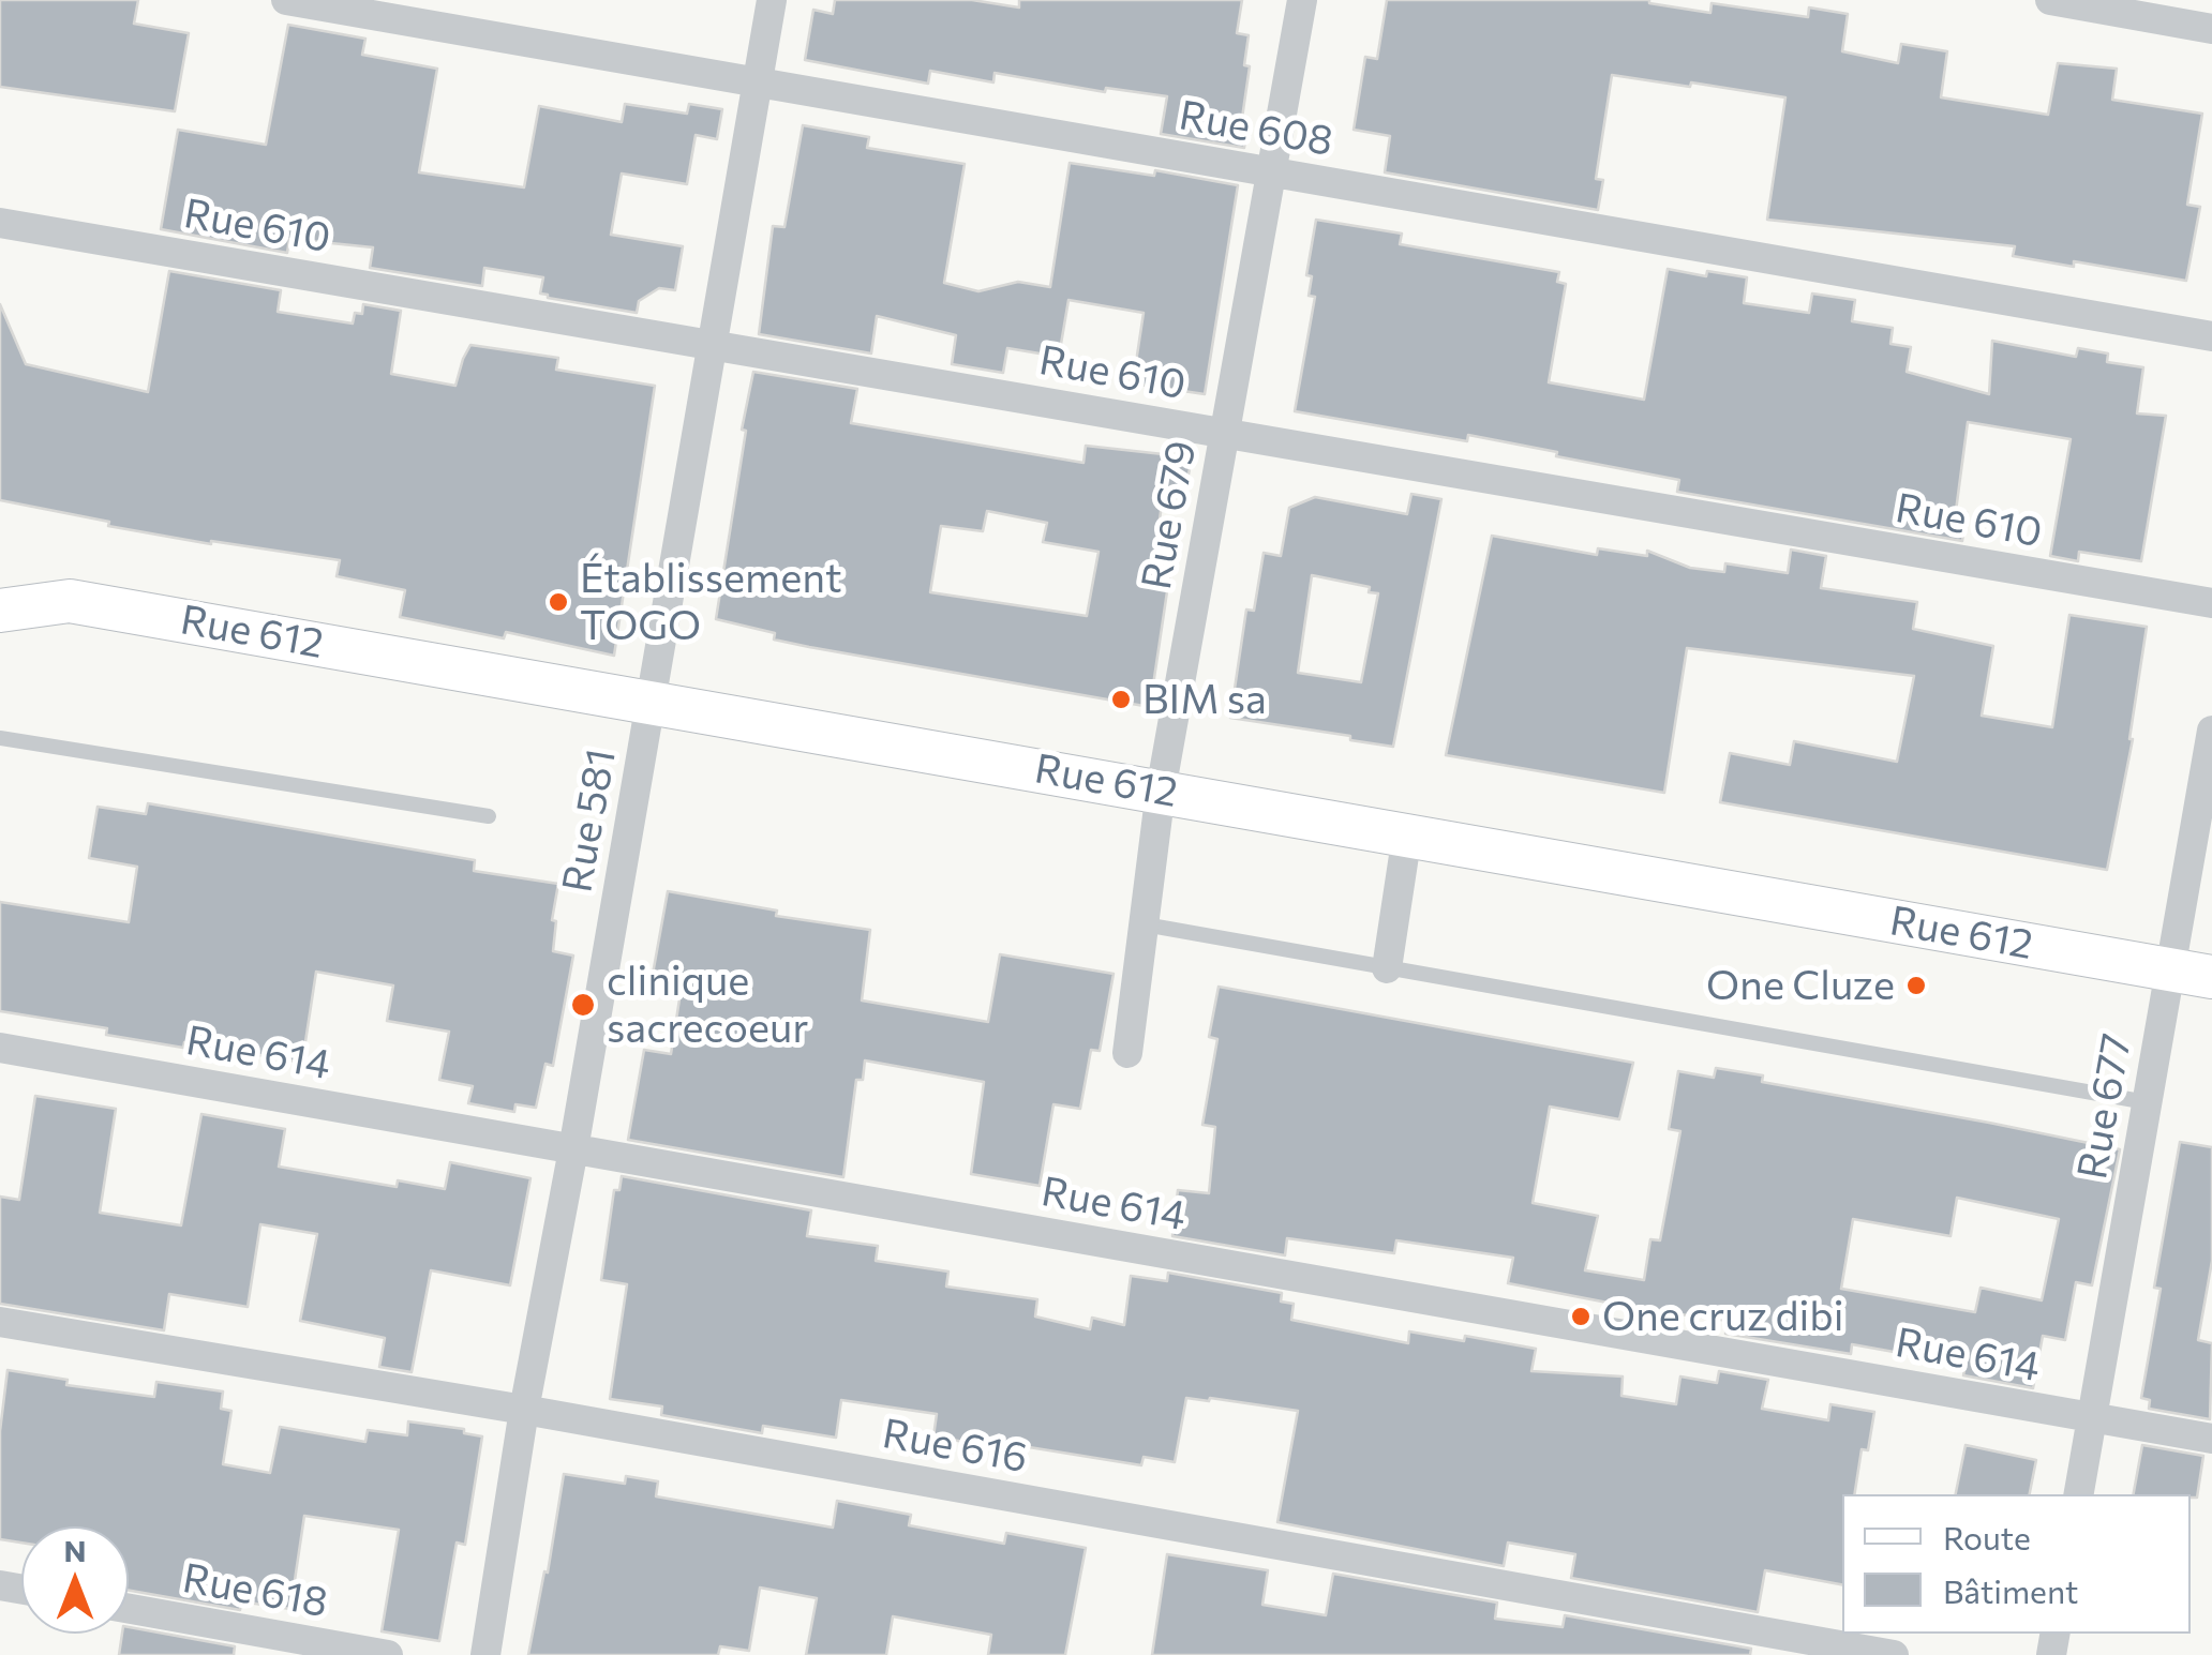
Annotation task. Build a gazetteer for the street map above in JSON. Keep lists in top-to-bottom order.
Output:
{
  "streets": {
    "street": [
      "Rue 608",
      "Rue 610",
      "Rue 679",
      "Rue 612",
      "Rue 581",
      "Rue 614",
      "Rue 677",
      "Rue 616",
      "Rue 618"
    ]
  },
  "crossings": [
    ["Rue 608", "Rue 679"],
    ["Rue 608", "Rue 581"],
    ["Rue 610", "Rue 679"],
    ["Rue 610", "Rue 581"],
    ["Rue 679", "Rue 612"],
    ["Rue 612", "Rue 581"],
    ["Rue 612", "Rue 677"],
    ["Rue 581", "Rue 614"],
    ["Rue 581", "Rue 616"],
    ["Rue 614", "Rue 677"]
  ],
  "places": [
    "Établissement TOGO",
    "BIM sa",
    "One Cluze",
    "clinique sacrecoeur",
    "One cruz dibi"
  ],
  "legend": ["Route", "Bâtiment"],
  "north": "top"
}
